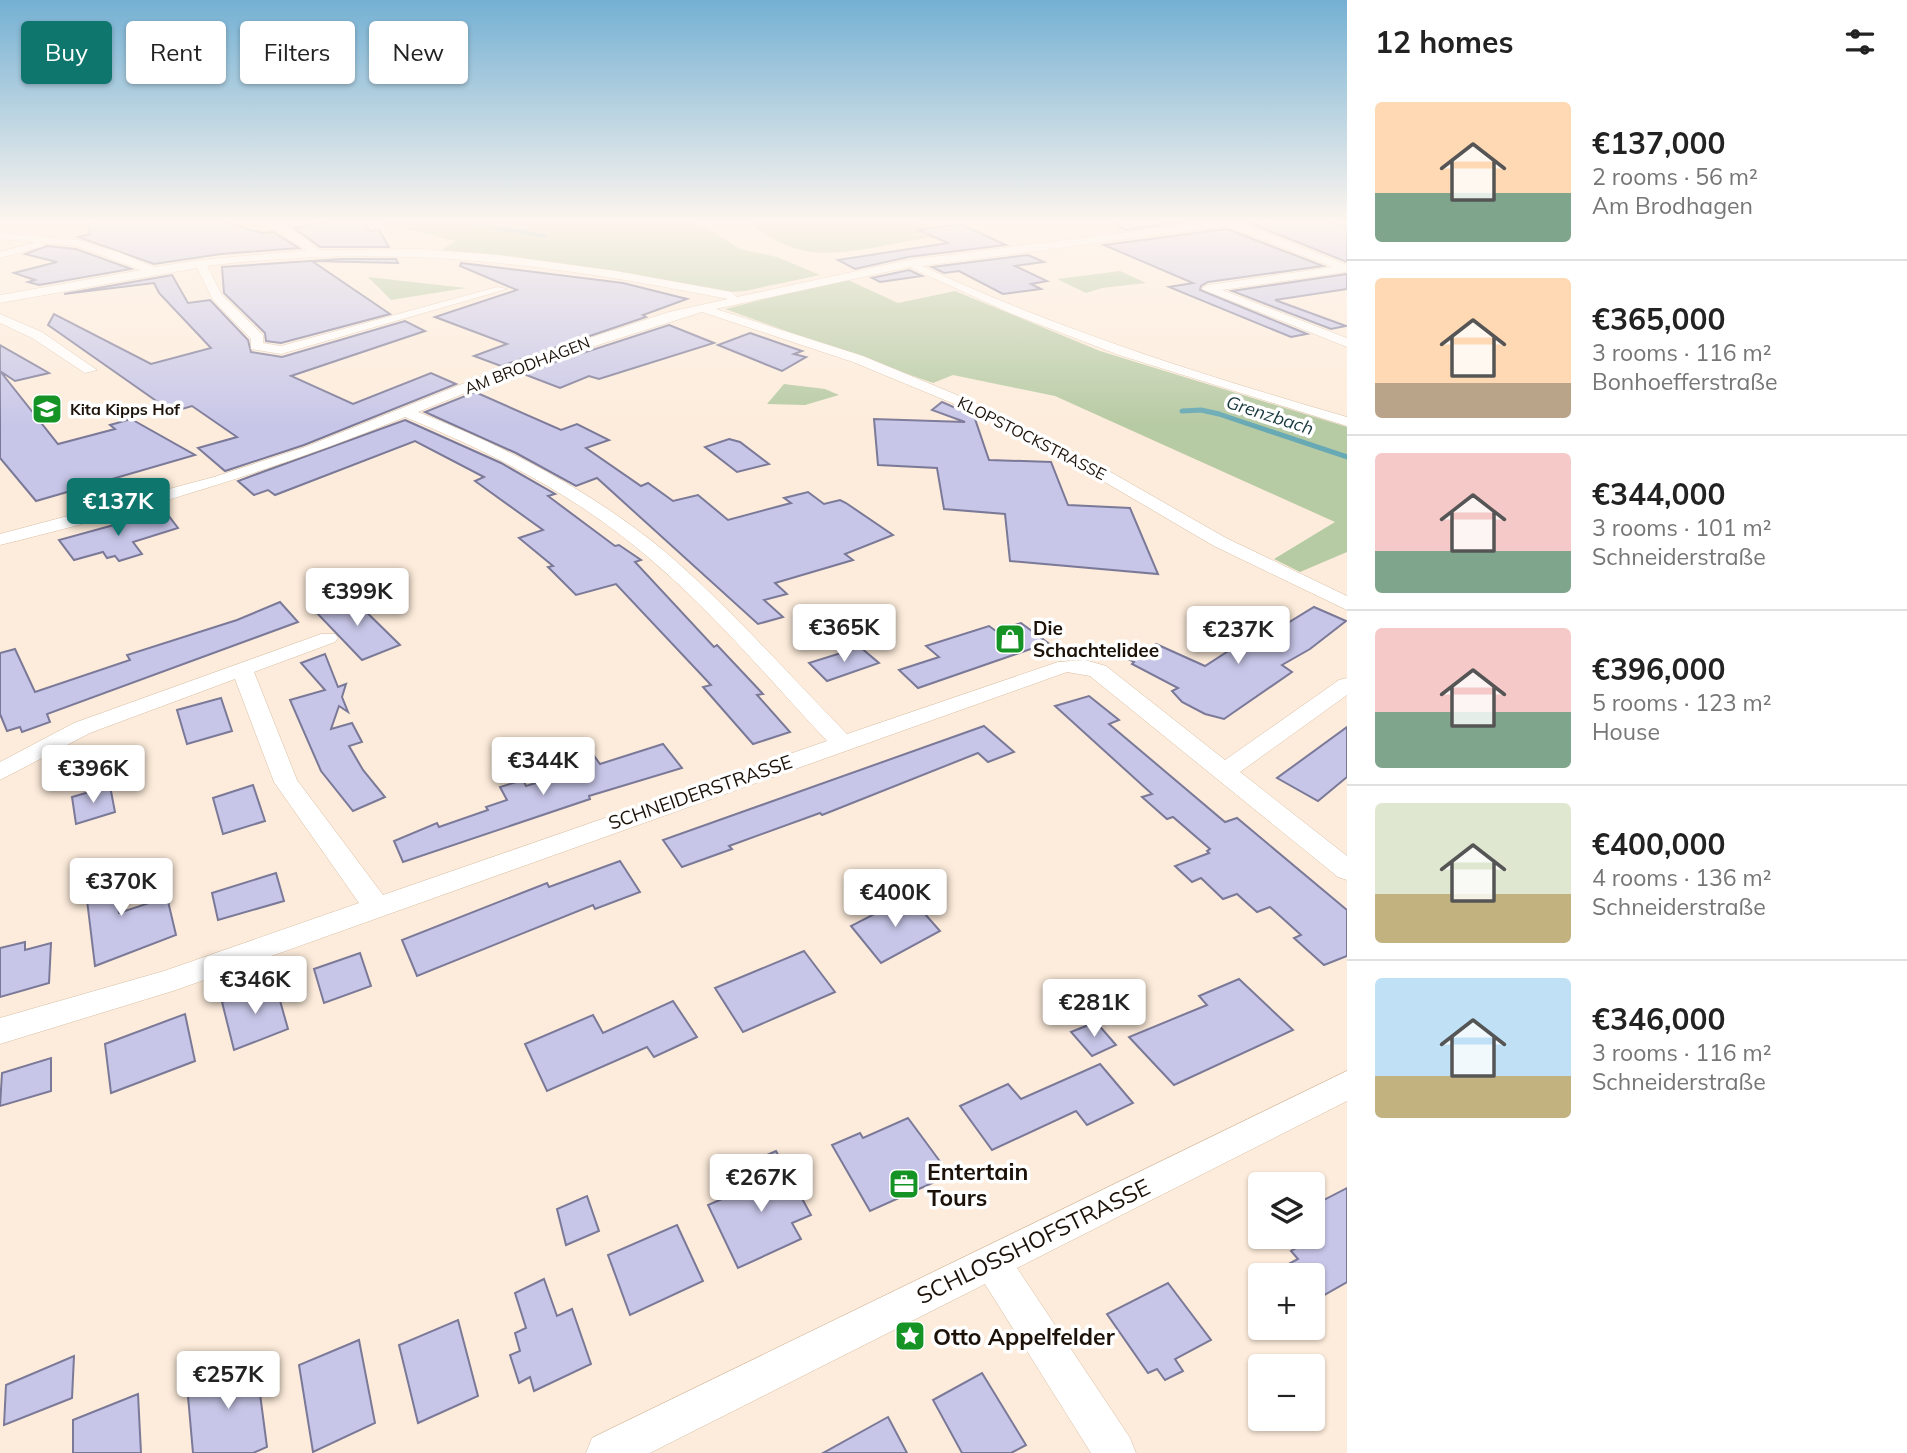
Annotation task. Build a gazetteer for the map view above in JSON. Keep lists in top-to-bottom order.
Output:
{
  "streets": {
    "street": [
      "AM BRODHAGEN",
      "KLOPSTOCKSTRASSE",
      "SCHNEIDERSTRASSE",
      "SCHLOSSHOFSTRASSE"
    ]
  },
  "crossings": [
    ["AM BRODHAGEN", "KLOPSTOCKSTRASSE"]
  ],
  "water": ["Grenzbach"],
  "places": {
    "school or university": ["Kita Kipps Hof"],
    "shop": ["Die Schachtelidee"],
    "office": ["Entertain Tours"],
    "place": ["Otto Appelfelder"]
  },
  "page": {
    "heading": "12 homes",
    "chip": [
      "Buy",
      "Rent",
      "Filters",
      "New"
    ],
    "list": [
      {
        "name": "€137,000",
        "note": "2 rooms · 56 m² · Am Brodhagen"
      },
      {
        "name": "€365,000",
        "note": "3 rooms · 116 m² · Bonhoefferstraße"
      },
      {
        "name": "€344,000",
        "note": "3 rooms · 101 m² · Schneiderstraße"
      },
      {
        "name": "€396,000",
        "note": "5 rooms · 123 m² · House"
      },
      {
        "name": "€400,000",
        "note": "4 rooms · 136 m² · Schneiderstraße"
      },
      {
        "name": "€346,000",
        "note": "3 rooms · 116 m² · Schneiderstraße"
      }
    ],
    "price": [
      "€137K",
      "€399K",
      "€365K",
      "€237K",
      "€344K",
      "€396K",
      "€370K",
      "€400K",
      "€346K",
      "€281K",
      "€267K",
      "€257K"
    ],
    "map_buttons": ["+", "−"]
  }
}
